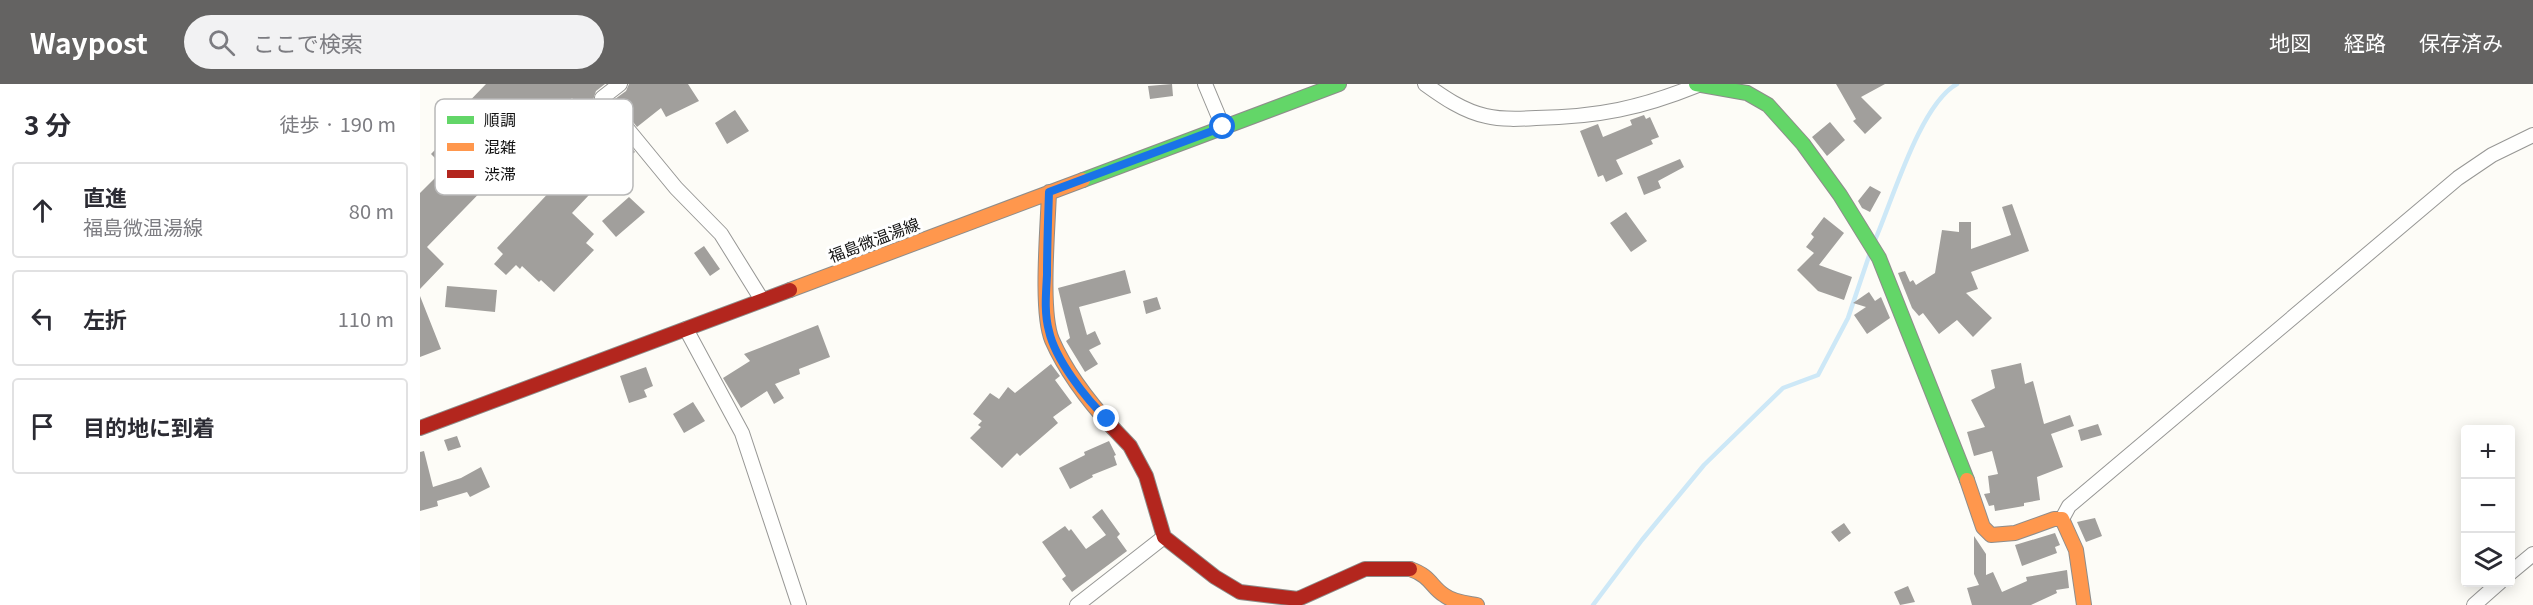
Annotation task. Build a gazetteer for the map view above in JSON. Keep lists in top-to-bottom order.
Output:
{
  "streets": {
    "street": ["福島微温湯線"]
  },
  "legend": ["順調", "混雑", "渋滞"],
  "page": {
    "header": "Waypost",
    "search": "ここで検索",
    "nav": ["地図", "経路", "保存済み"],
    "heading": ["3 分", "徒歩 · 190 m"],
    "list": [
      ["直進", "福島微温湯線", "80 m"],
      ["左折", "110 m"],
      "目的地に到着"
    ],
    "map_buttons": ["+", "−"]
  }
}
